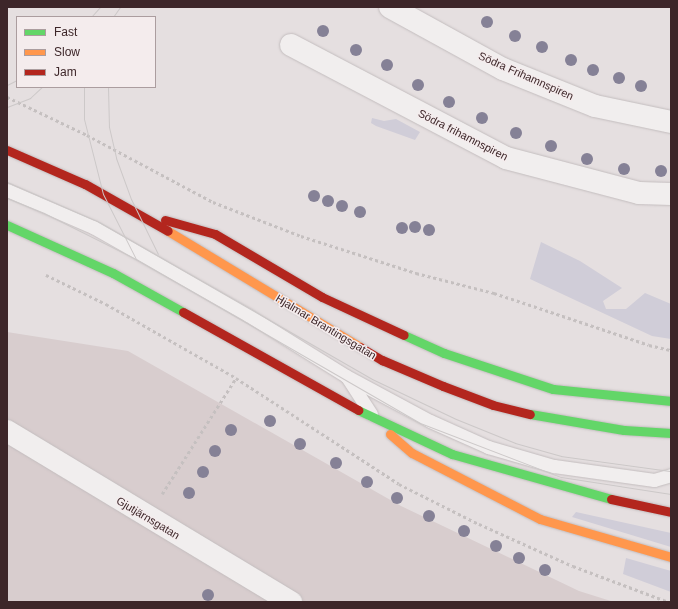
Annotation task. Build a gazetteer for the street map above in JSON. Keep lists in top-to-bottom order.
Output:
{
  "streets": {
    "main road": ["Hjalmar Brantingsgatan"],
    "street": ["Södra Frihamnspiren", "Södra frihamnspiren", "Gjutjärnsgatan"]
  },
  "legend": ["Fast", "Slow", "Jam"]
}
